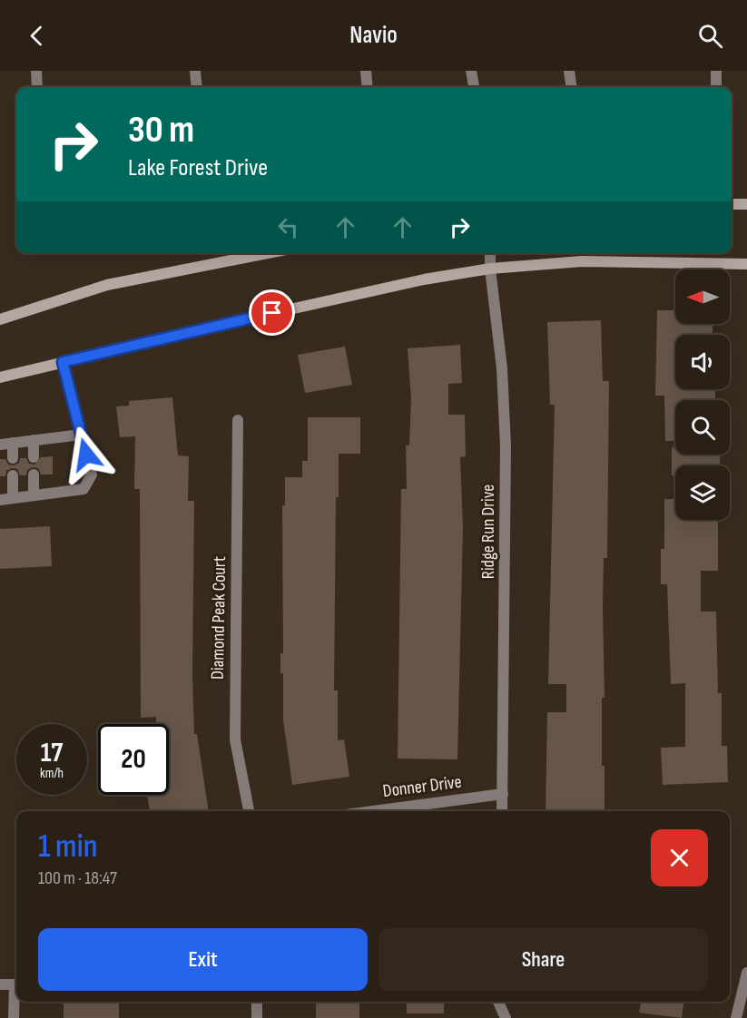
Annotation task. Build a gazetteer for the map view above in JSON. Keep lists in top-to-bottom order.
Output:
{
  "streets": {
    "street": ["Ridge Run Drive", "Diamond Peak Court", "Donner Drive"]
  },
  "crossings": [
    ["Ridge Run Drive", "Donner Drive"]
  ],
  "north": "left",
  "page": {
    "header": "Navio",
    "turn": ["30 m", "Lake Forest Drive"],
    "speed": "17 km/h",
    "limit": "20",
    "heading": ["1 min", "100 m · 18:47"],
    "buttons": ["Exit", "Share"]
  }
}
